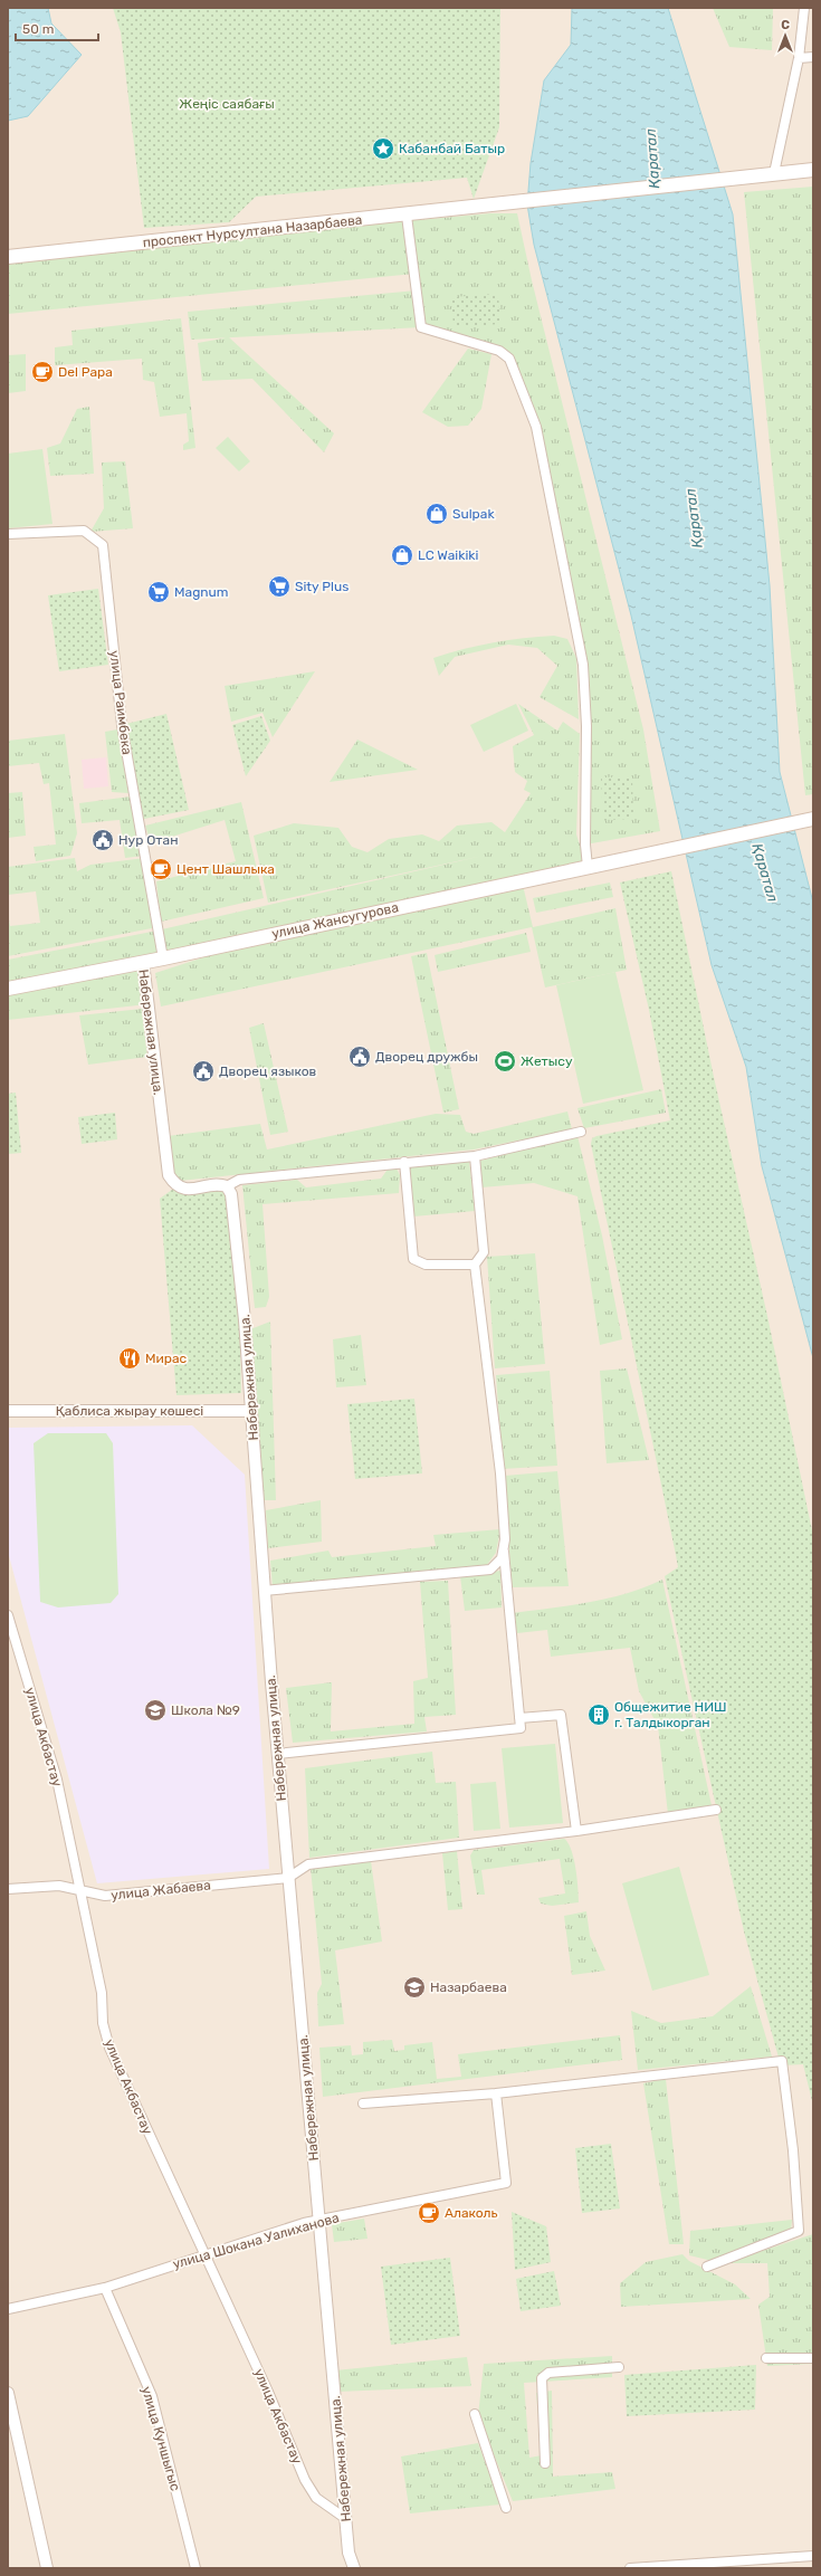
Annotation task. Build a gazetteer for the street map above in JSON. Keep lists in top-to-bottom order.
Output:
{
  "streets": {
    "main road": ["проспект Нурсултана Назарбаева", "улица Жансугурова"],
    "street": [
      "улица Раимбека",
      "Набережная улица.",
      "Қаблиса жырау көшесі",
      "улица Акбастау",
      "улица Жабаева",
      "улица Шокана Уалиханова",
      "улица Куншыгыс"
    ]
  },
  "crossings": [
    ["улица Раимбека", "улица Жансугурова"],
    ["улица Жансугурова", "Набережная улица."],
    ["Набережная улица.", "Қаблиса жырау көшесі"],
    ["Набережная улица.", "улица Акбастау"],
    ["Набережная улица.", "улица Жабаева"],
    ["Набережная улица.", "улица Шокана Уалиханова"],
    ["улица Акбастау", "улица Жабаева"],
    ["улица Акбастау", "улица Шокана Уалиханова"],
    ["улица Шокана Уалиханова", "улица Куншыгыс"]
  ],
  "water": ["Қаратал"],
  "parks": ["Жеңіс саябағы"],
  "places": {
    "place": ["Кабанбай Батыр"],
    "cafe": ["Del Papa", "Цент Шашлыка", "Алаколь"],
    "shop": ["Sulpak", "LC Waikiki"],
    "supermarket": ["Sity Plus", "Magnum"],
    "public building": ["Нур Отан", "Дворец дружбы", "Дворец языков"],
    "sports": ["Жетысу"],
    "restaurant": ["Мирас"],
    "school or university": ["Школа №9", "Назарбаева"],
    "building": ["Общежитие НИШ г. Талдыкорган"]
  },
  "scale_bar": "50 m",
  "north": "top"
}
